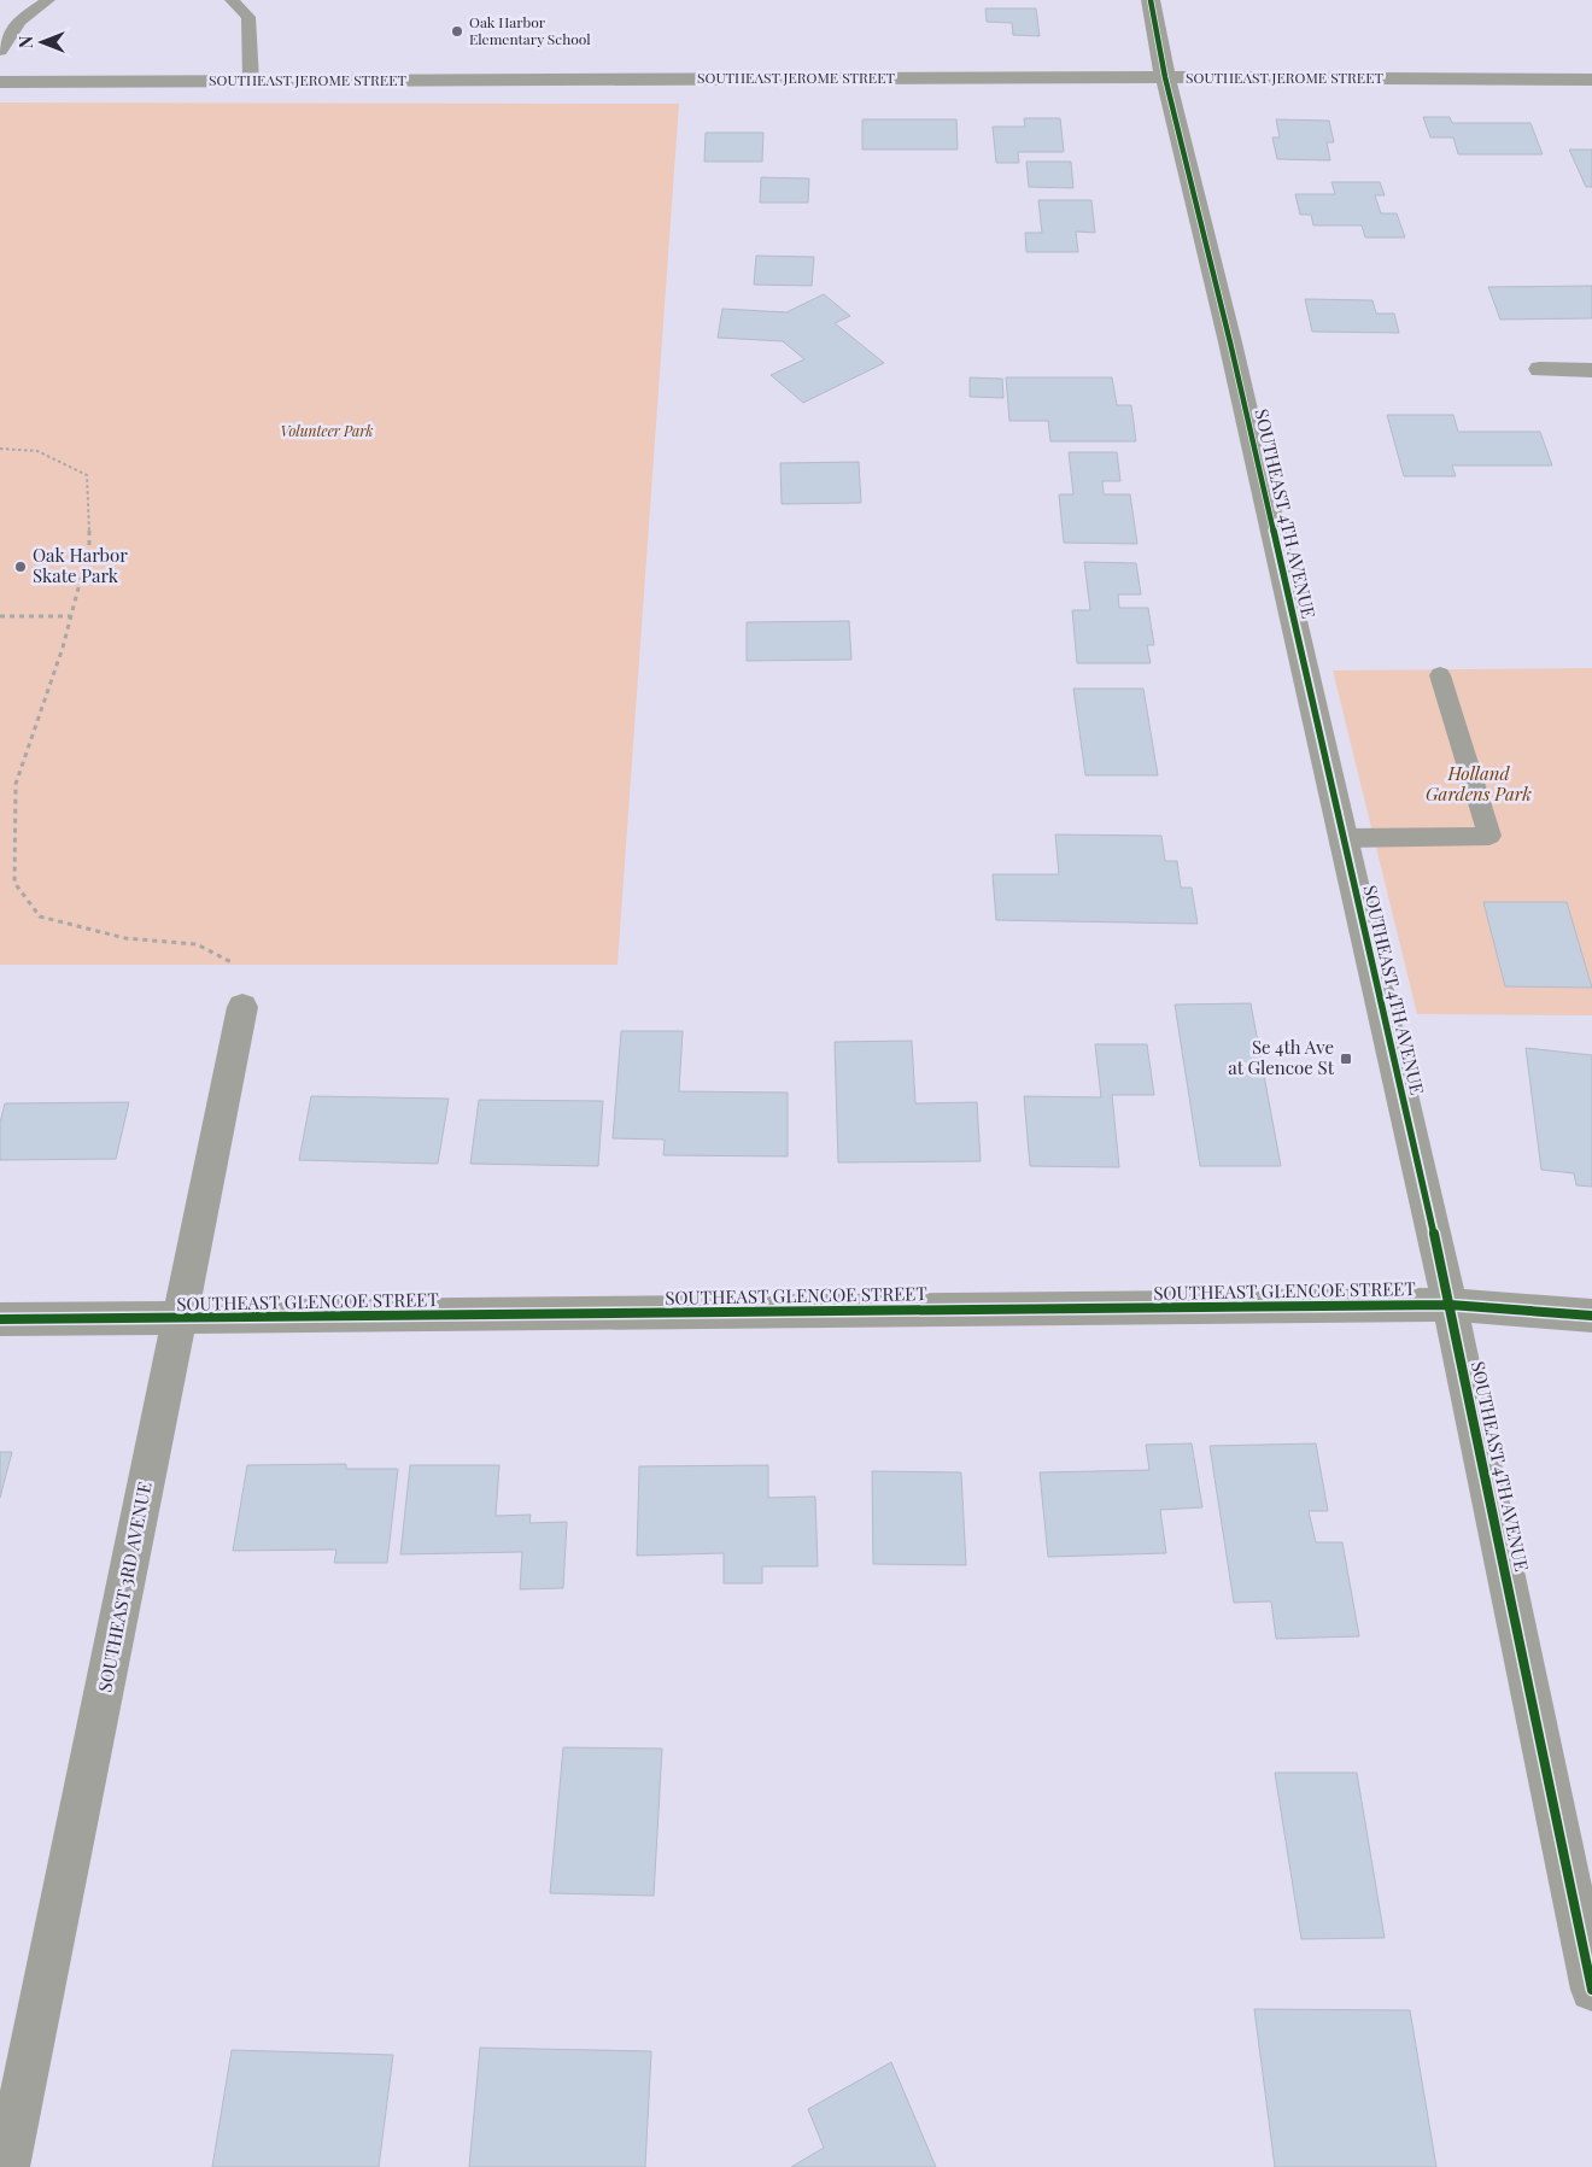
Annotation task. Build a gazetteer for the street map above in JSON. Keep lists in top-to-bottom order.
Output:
{
  "streets": {
    "street": [
      "SOUTHEAST JEROME STREET",
      "SOUTHEAST 4TH AVENUE",
      "SOUTHEAST GLENCOE STREET",
      "SOUTHEAST 3RD AVENUE"
    ]
  },
  "crossings": [
    ["SOUTHEAST JEROME STREET", "SOUTHEAST 4TH AVENUE"],
    ["SOUTHEAST 4TH AVENUE", "SOUTHEAST GLENCOE STREET"],
    ["SOUTHEAST GLENCOE STREET", "SOUTHEAST 3RD AVENUE"]
  ],
  "parks": ["Volunteer Park", "Holland Gardens Park"],
  "places": {
    "other": ["Oak Harbor Elementary School", "Oak Harbor Skate Park"],
    "transit": ["Se 4th Ave at Glencoe St"]
  },
  "north": "left"
}
